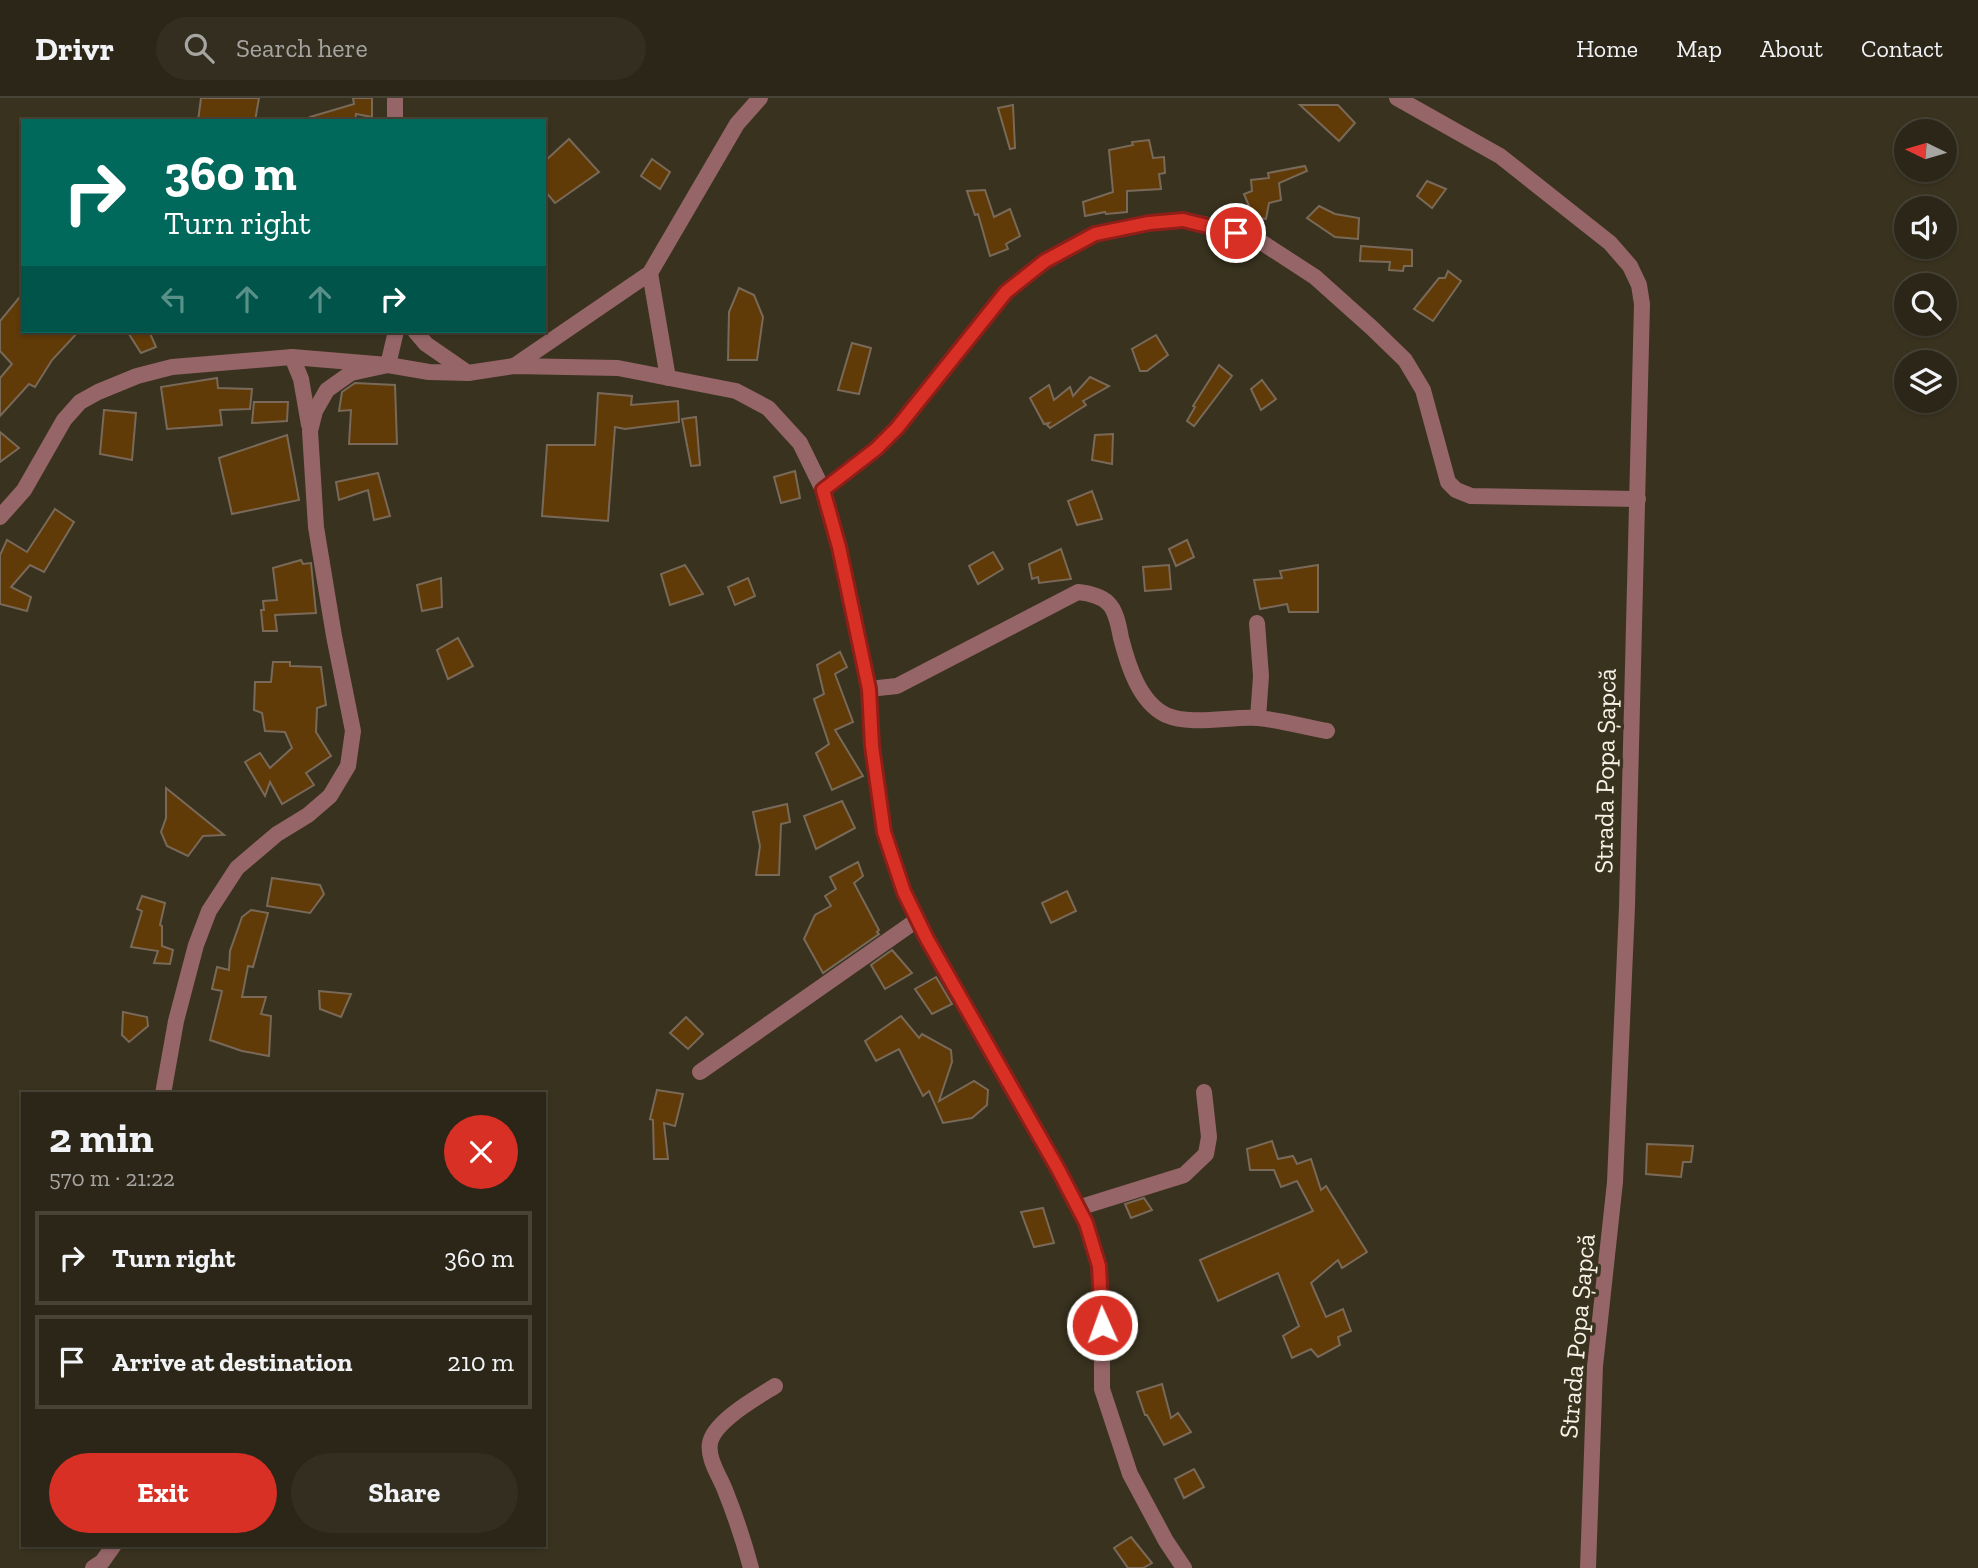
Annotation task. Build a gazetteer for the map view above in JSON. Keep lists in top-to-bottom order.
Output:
{
  "streets": {
    "street": ["Strada Popa Șapcă"]
  },
  "north": "left",
  "page": {
    "header": "Drivr",
    "search": "Search here",
    "nav": [
      "Home",
      "Map",
      "About",
      "Contact"
    ],
    "turn": ["360 m", "Turn right"],
    "heading": ["2 min", "570 m · 21:22"],
    "list": [
      {
        "name": "Turn right",
        "value": "360 m"
      },
      {
        "name": "Arrive at destination",
        "value": "210 m"
      }
    ],
    "buttons": ["Exit", "Share"]
  }
}
